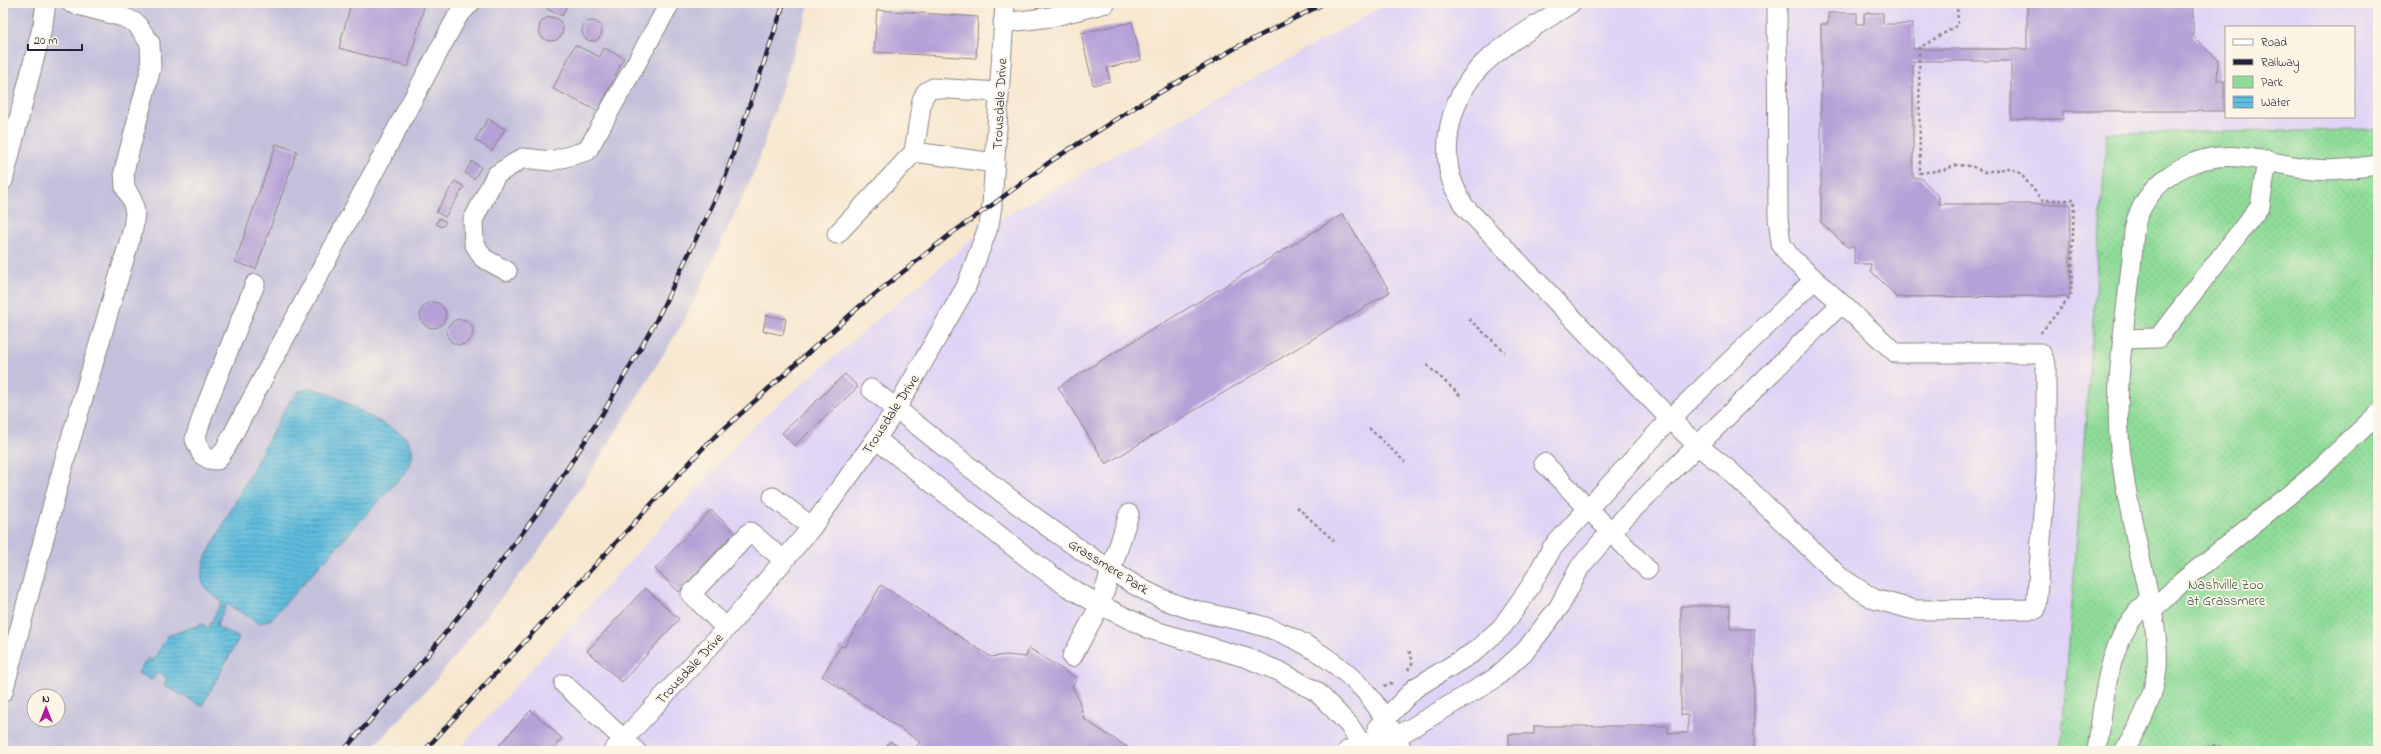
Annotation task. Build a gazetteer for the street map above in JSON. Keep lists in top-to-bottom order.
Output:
{
  "streets": {
    "street": ["Trousdale Drive", "Grassmere Park"]
  },
  "crossings": [
    ["Trousdale Drive", "Grassmere Park"]
  ],
  "parks": ["Nashville Zoo at Grassmere"],
  "legend": [
    "Road",
    "Railway",
    "Park",
    "Water"
  ],
  "scale_bar": "20 m",
  "north": "top"
}
